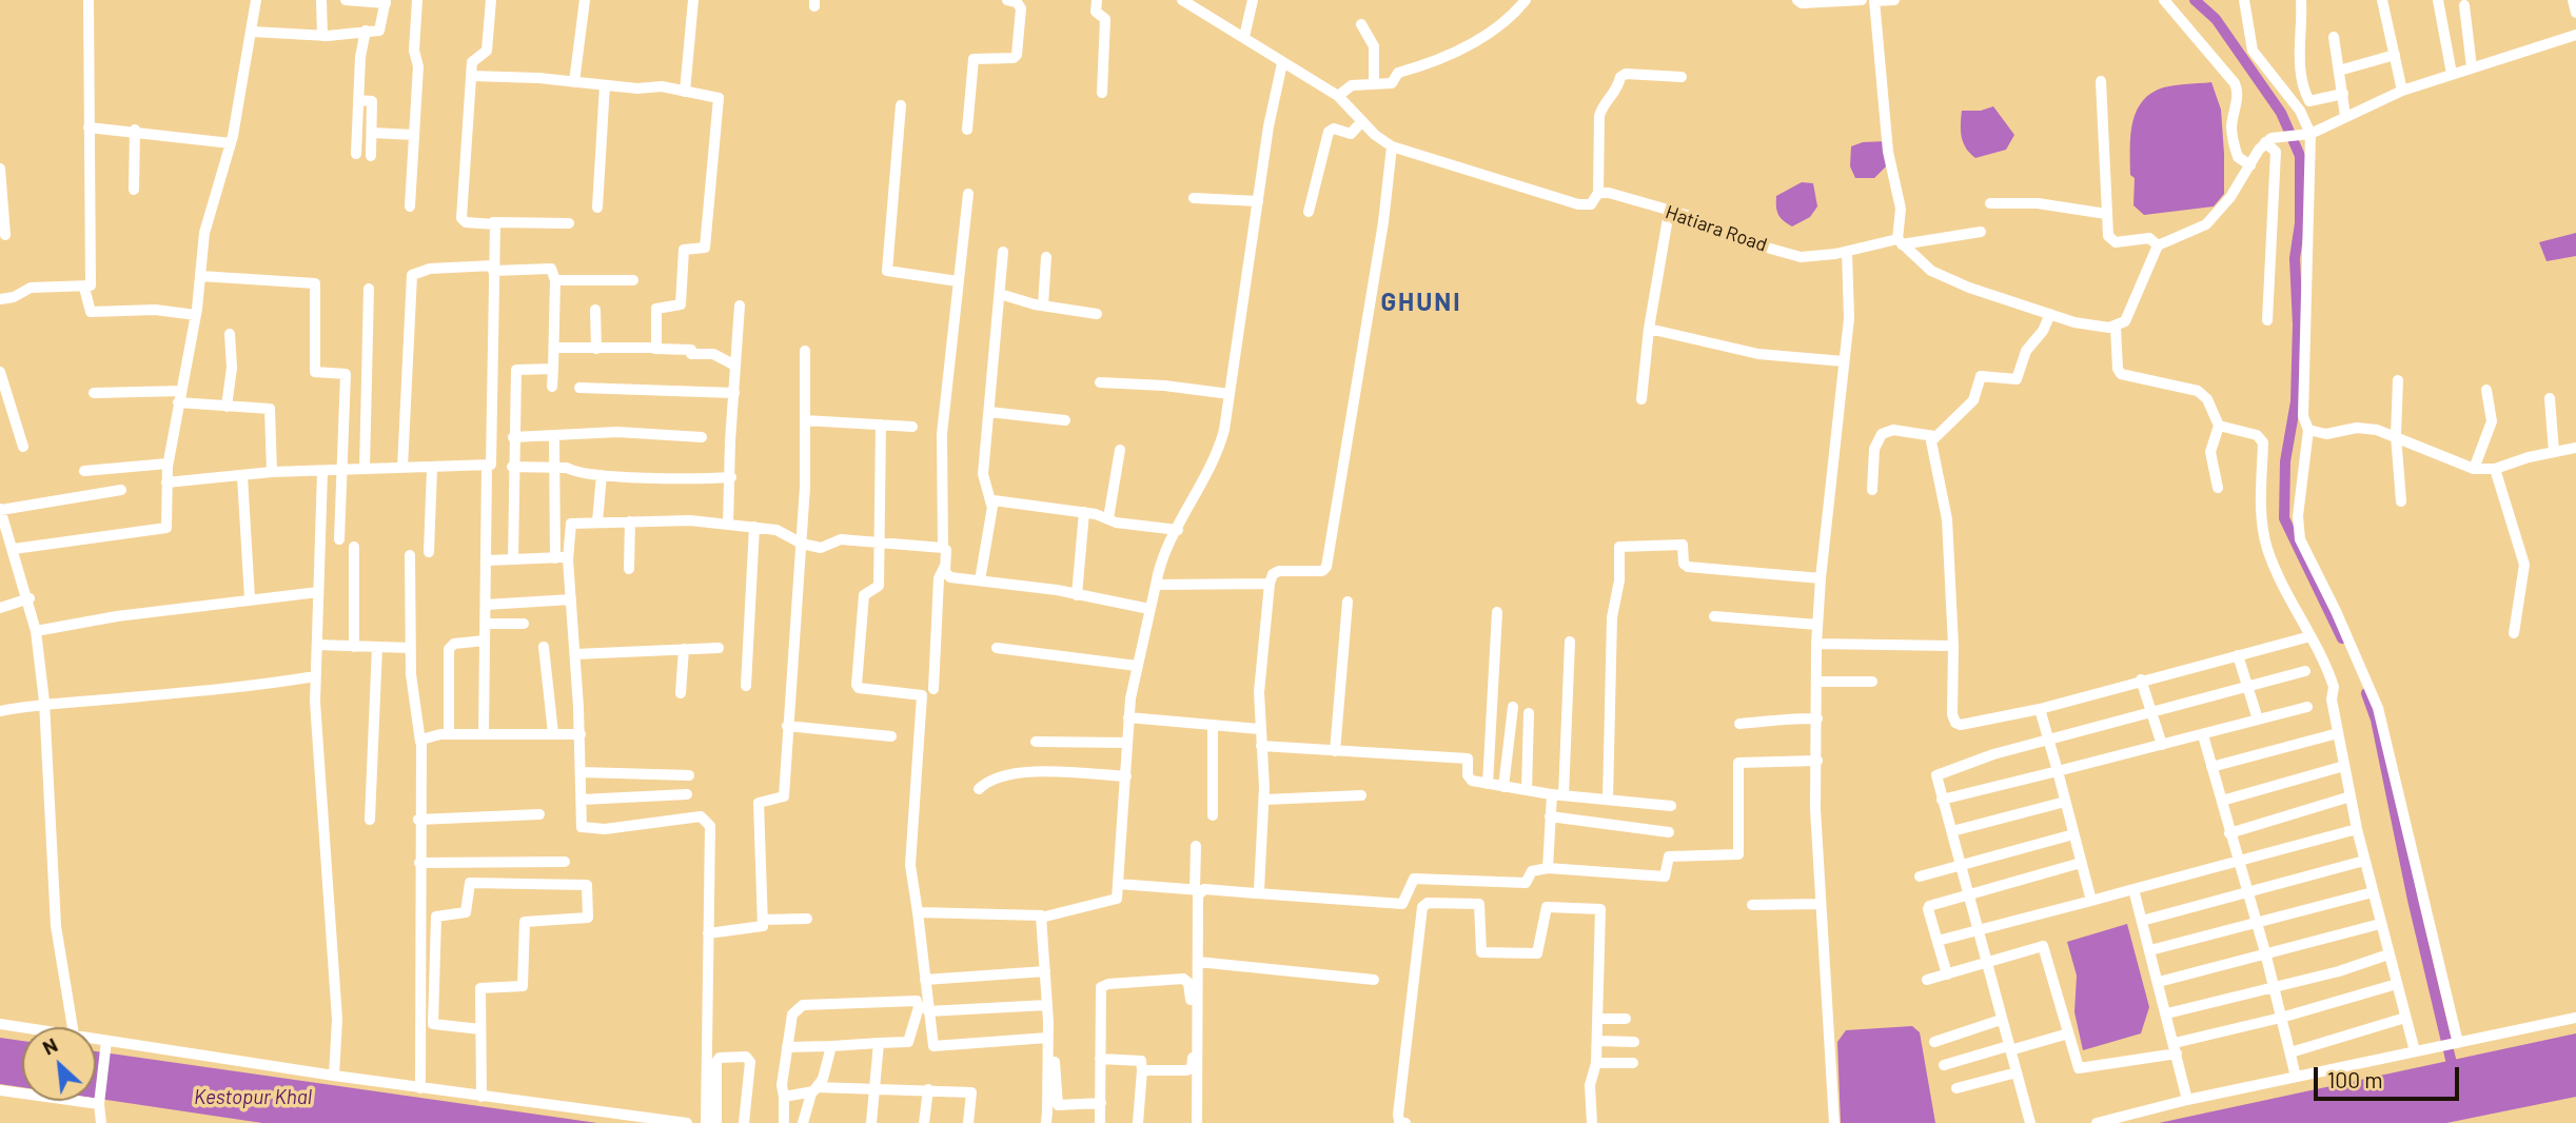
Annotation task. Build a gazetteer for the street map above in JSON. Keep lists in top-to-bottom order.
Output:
{
  "streets": {
    "street": ["Hatiara Road"]
  },
  "districts": ["GHUNI"],
  "water": ["Kestopur Khal"],
  "scale_bar": "100 m",
  "north": "top left"
}
